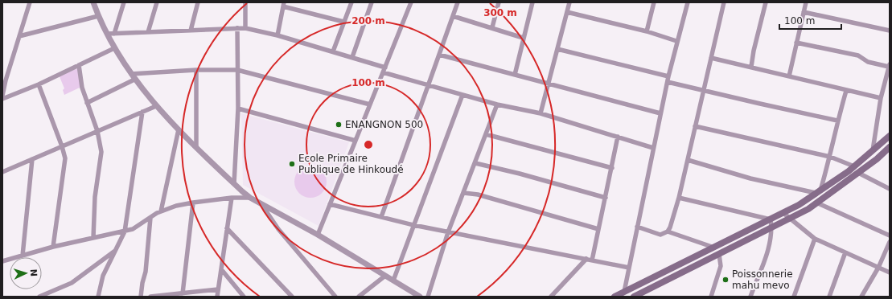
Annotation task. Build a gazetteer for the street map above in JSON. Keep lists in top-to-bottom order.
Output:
{
  "places": ["ENANGNON 500", "Ecole Primaire Publique de Hinkoudé", "Poissonnerie mahu mevo"],
  "scale_bar": "100 m",
  "north": "right",
  "rings": ["300 m", "200 m", "100 m"]
}
